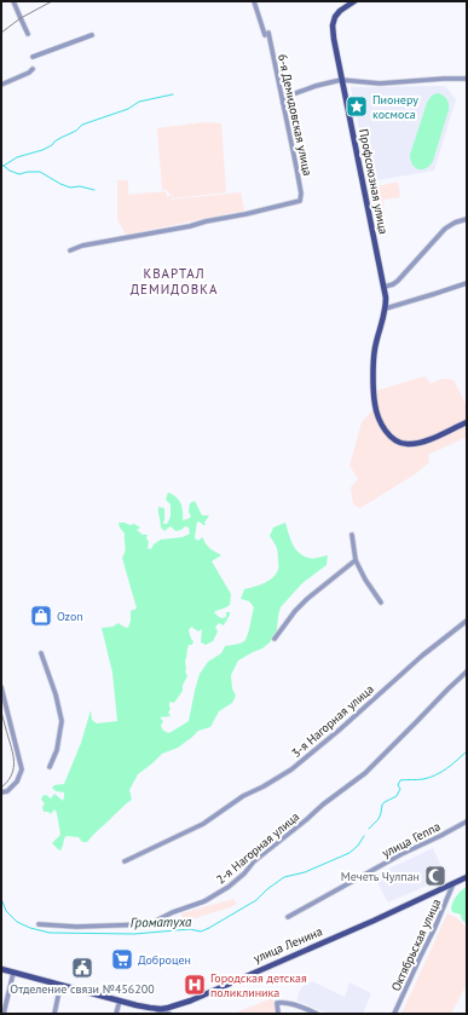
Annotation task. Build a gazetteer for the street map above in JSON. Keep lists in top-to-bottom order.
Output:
{
  "streets": {
    "main road": ["Профсоюзная улица", "улица Ленина"],
    "street": [
      "6-я Демидовская улица",
      "3-я Нагорная улица",
      "улица Геппа",
      "2-я Нагорная улица",
      "Октябрьская улица"
    ]
  },
  "crossings": [
    ["улица Ленина", "Октябрьская улица"]
  ],
  "districts": ["КВАРТАЛ ДЕМИДОВКА"],
  "water": ["Громатуха"],
  "places": {
    "place": ["Пионеру космоса"],
    "shop": ["Ozon"],
    "mosque": ["Мечеть Чулпан"],
    "supermarket": ["Доброцен"],
    "public building": ["Отделение связи №456200"],
    "hospital": ["Городская детская поликлиника"]
  }
}
